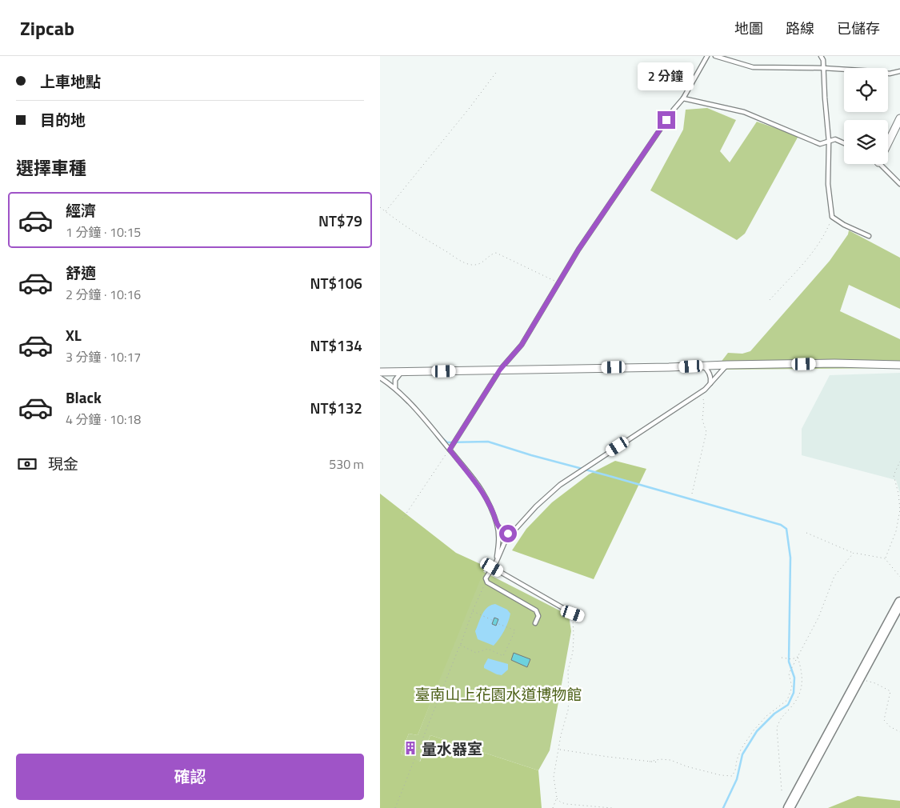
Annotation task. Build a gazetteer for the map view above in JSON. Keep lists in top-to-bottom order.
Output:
{
  "parks": ["臺南山上花園水道博物館"],
  "places": {
    "building": ["量水器室"]
  },
  "page": {
    "header": "Zipcab",
    "nav": ["地圖", "路線", "已儲存"],
    "banner": ["上車地點", "目的地"],
    "bubble": "2 分鐘",
    "heading": "選擇車種",
    "list": [
      {
        "name": "經濟",
        "note": "1 分鐘 · 10:15",
        "value": "NT$79"
      },
      {
        "name": "舒適",
        "note": "2 分鐘 · 10:16",
        "value": "NT$106"
      },
      {
        "name": "XL",
        "note": "3 分鐘 · 10:17",
        "value": "NT$134"
      },
      {
        "name": "Black",
        "note": "4 分鐘 · 10:18",
        "value": "NT$132"
      }
    ],
    "pay": ["現金", "530 m"],
    "buttons": "確認"
  }
}
